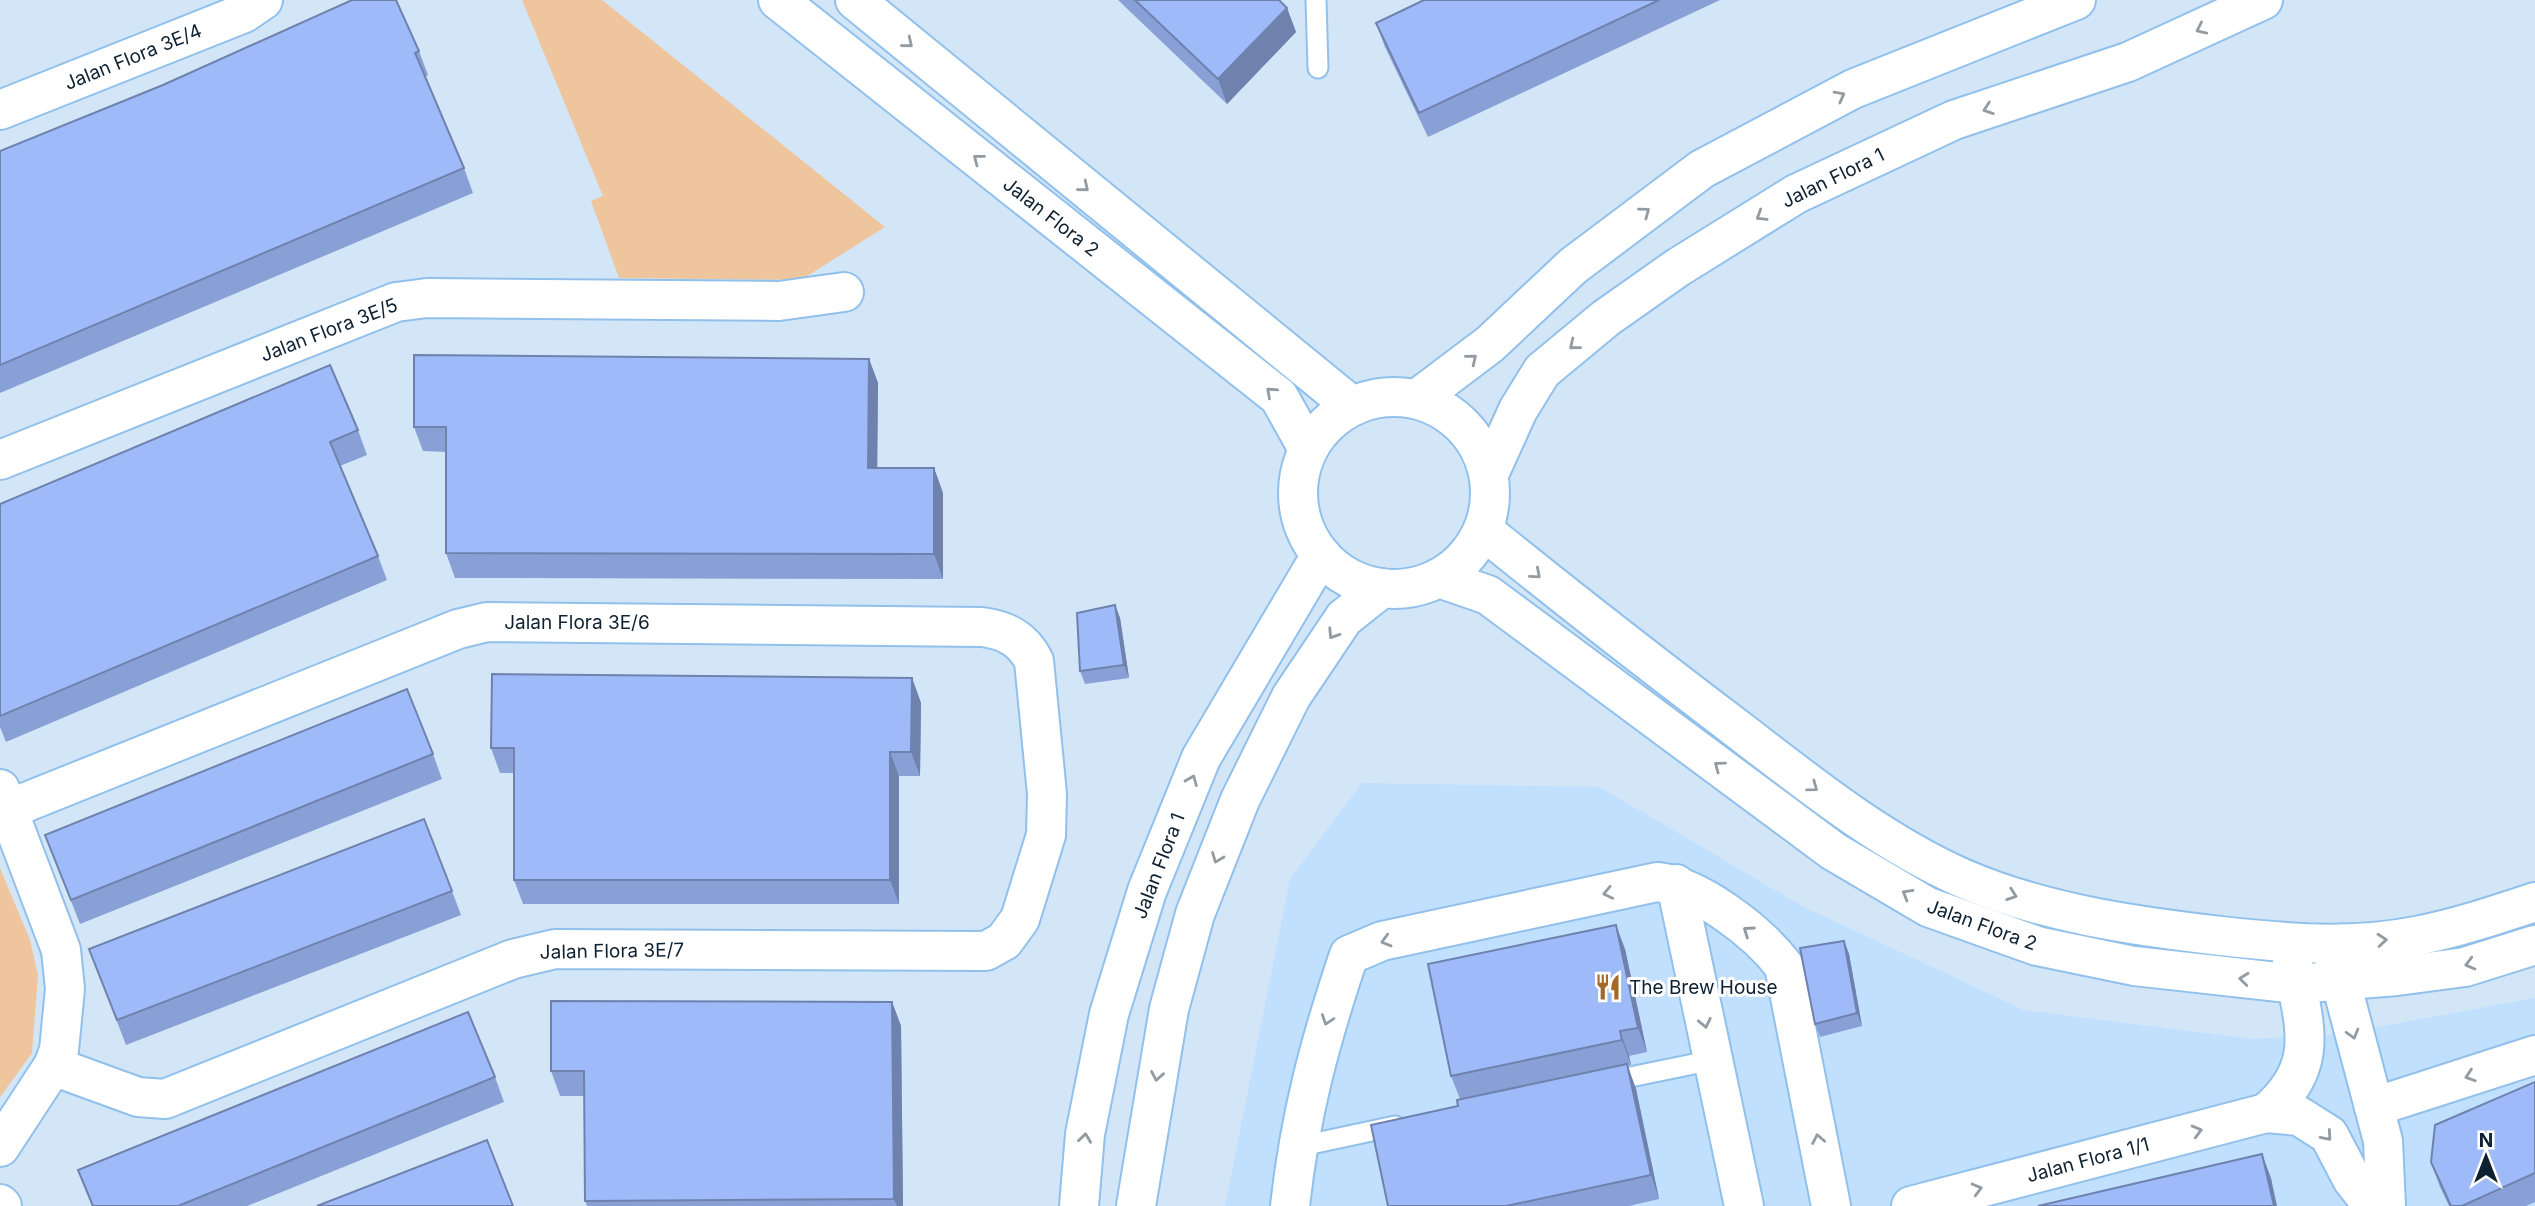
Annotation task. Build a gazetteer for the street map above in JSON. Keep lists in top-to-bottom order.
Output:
{
  "streets": {
    "street": [
      "Jalan Flora 3E/4",
      "Jalan Flora 1",
      "Jalan Flora 2",
      "Jalan Flora 3E/5",
      "Jalan Flora 3E/6",
      "Jalan Flora 3E/7",
      "Jalan Flora 1/1"
    ]
  },
  "crossings": [
    ["Jalan Flora 1", "Jalan Flora 2"],
    ["Jalan Flora 3E/6", "Jalan Flora 3E/7"]
  ],
  "one_way": ["Jalan Flora 1/1"],
  "places": {
    "restaurant": ["The Brew House"]
  },
  "north": "top"
}
